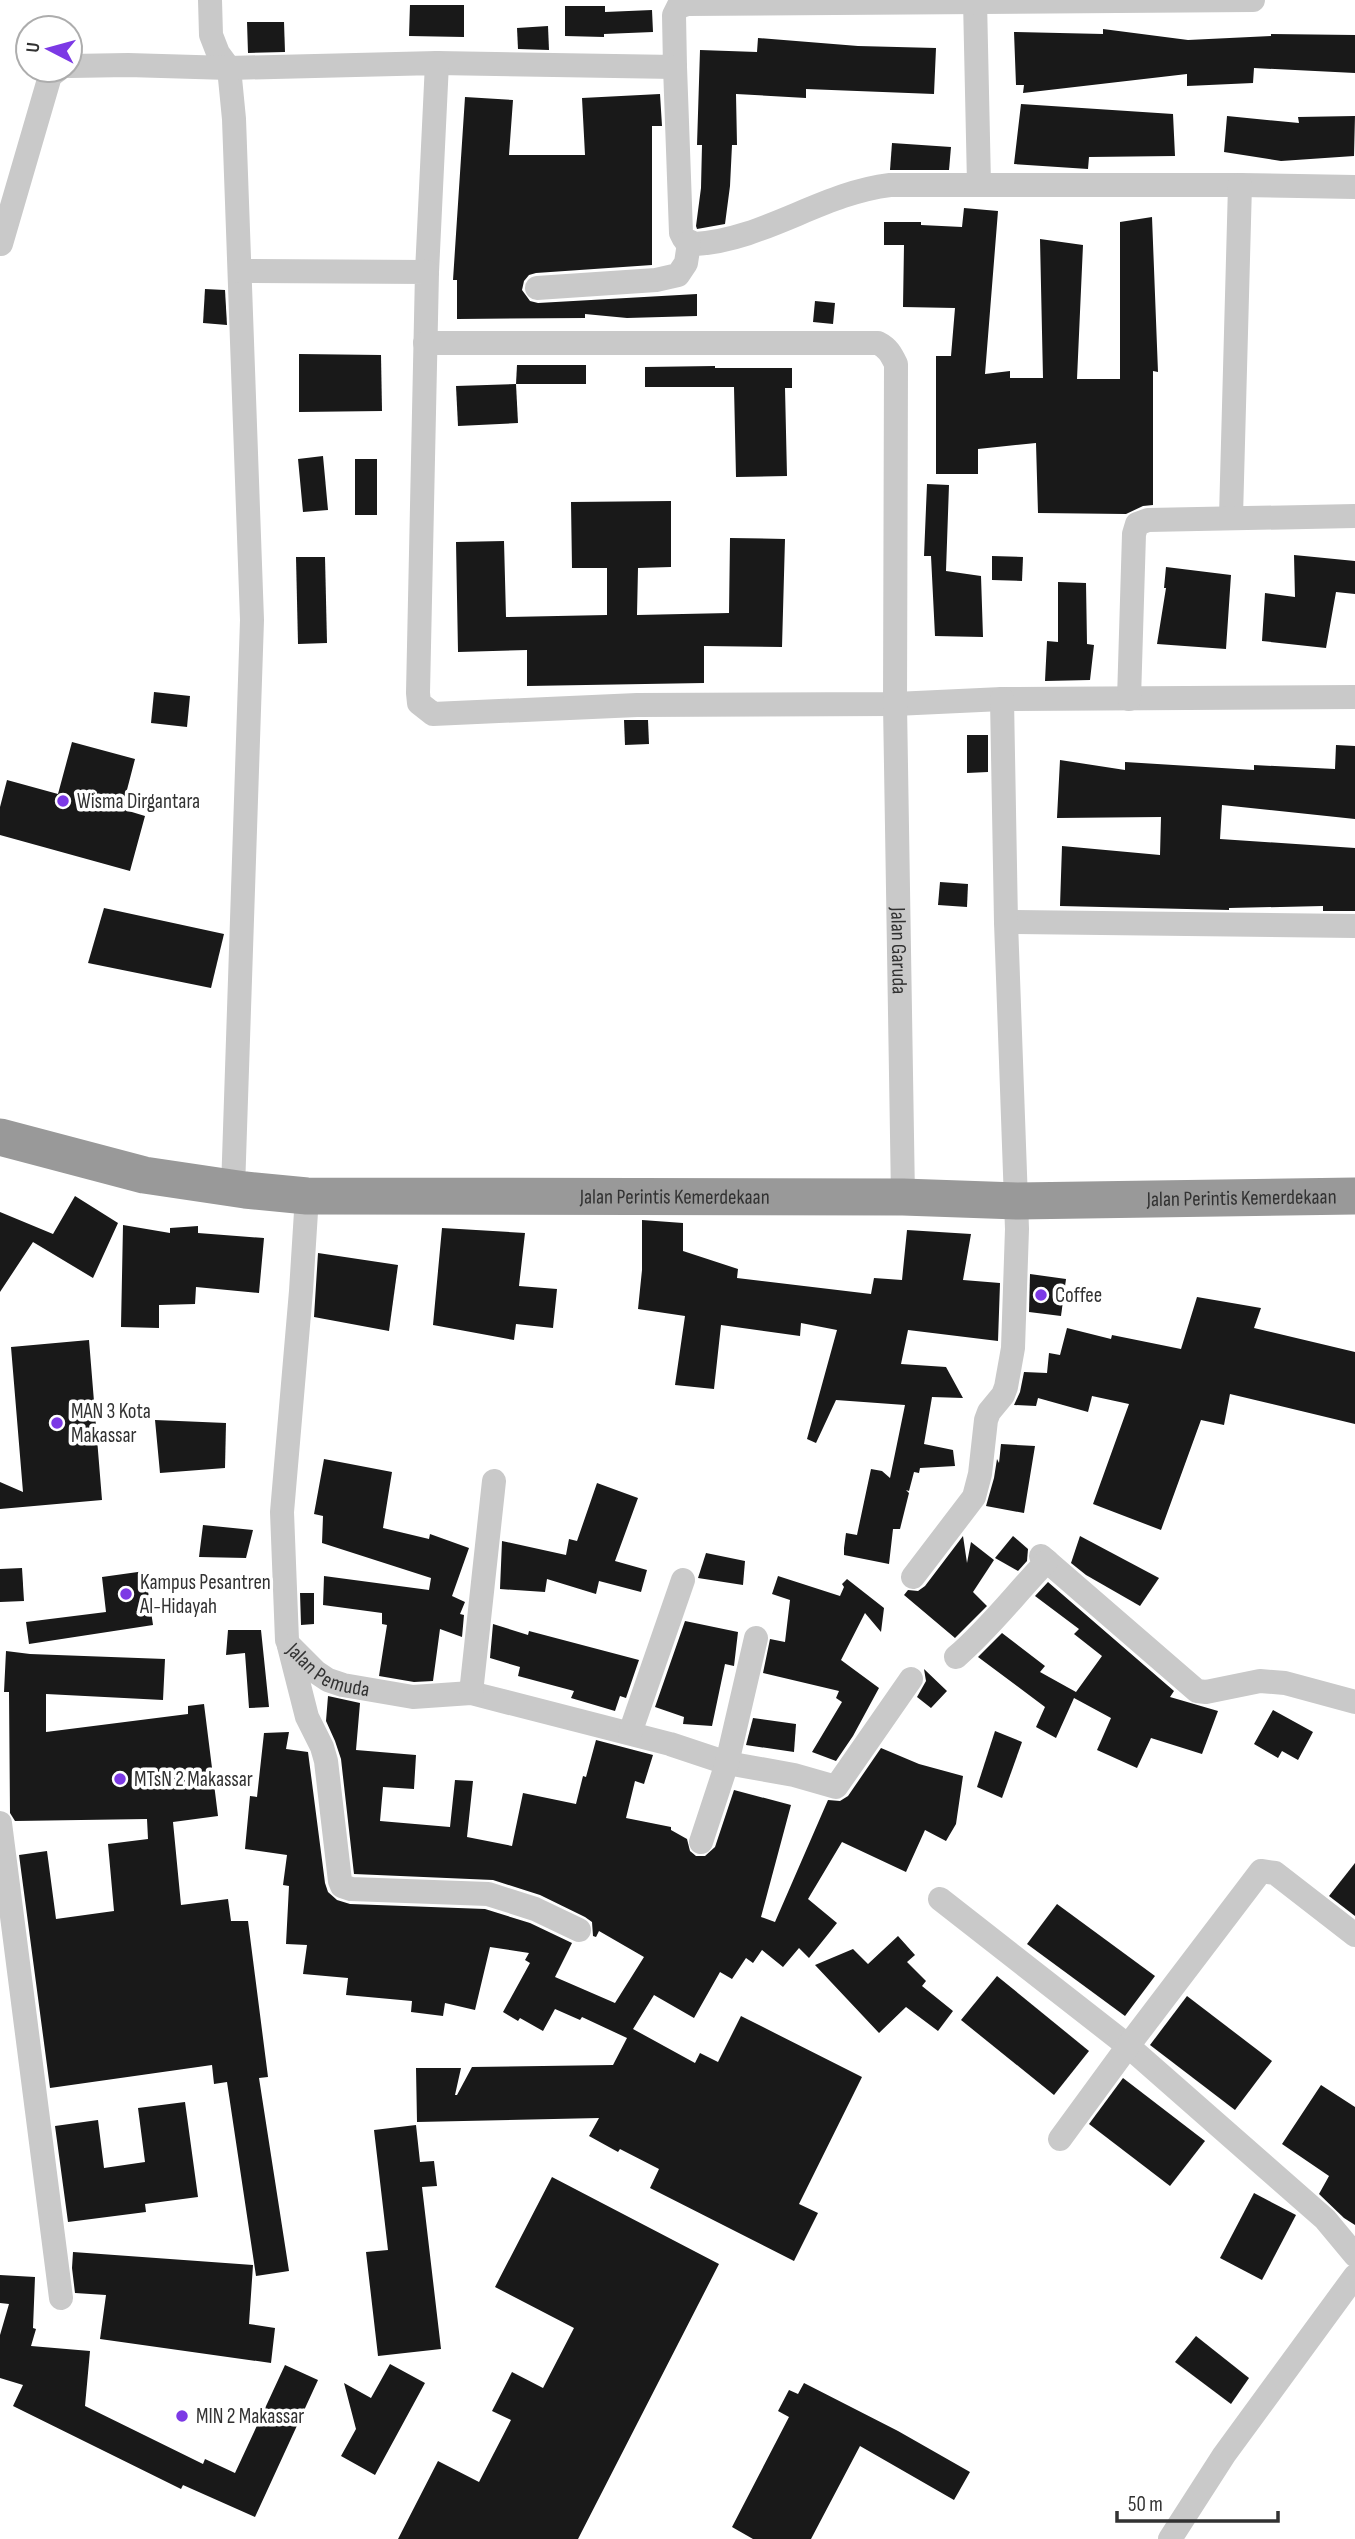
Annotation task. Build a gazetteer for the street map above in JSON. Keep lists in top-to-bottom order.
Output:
{
  "streets": {
    "highway": ["Jalan Perintis Kemerdekaan"],
    "street": ["Jalan Garuda", "Jalan Pemuda"]
  },
  "crossings": [
    ["Jalan Garuda", "Jalan Perintis Kemerdekaan"],
    ["Jalan Perintis Kemerdekaan", "Jalan Pemuda"]
  ],
  "places": [
    "Wisma Dirgantara",
    "Coffee",
    "MAN 3 Kota Makassar",
    "Kampus Pesantren Al-Hidayah",
    "MTsN 2 Makassar",
    "MIN 2 Makassar"
  ],
  "scale_bar": "50 m",
  "north": "left"
}
